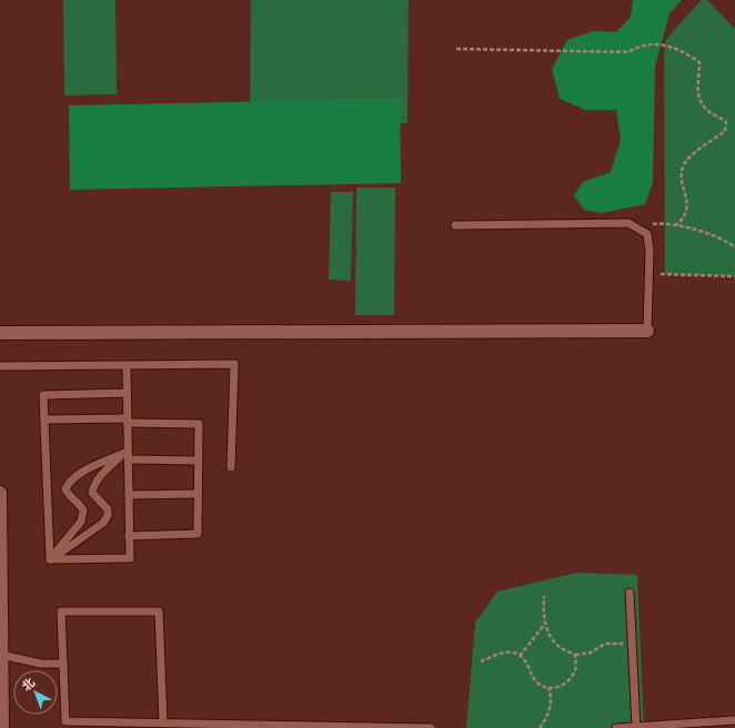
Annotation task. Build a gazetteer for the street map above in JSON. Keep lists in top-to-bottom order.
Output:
{
  "north": "top left"
}
